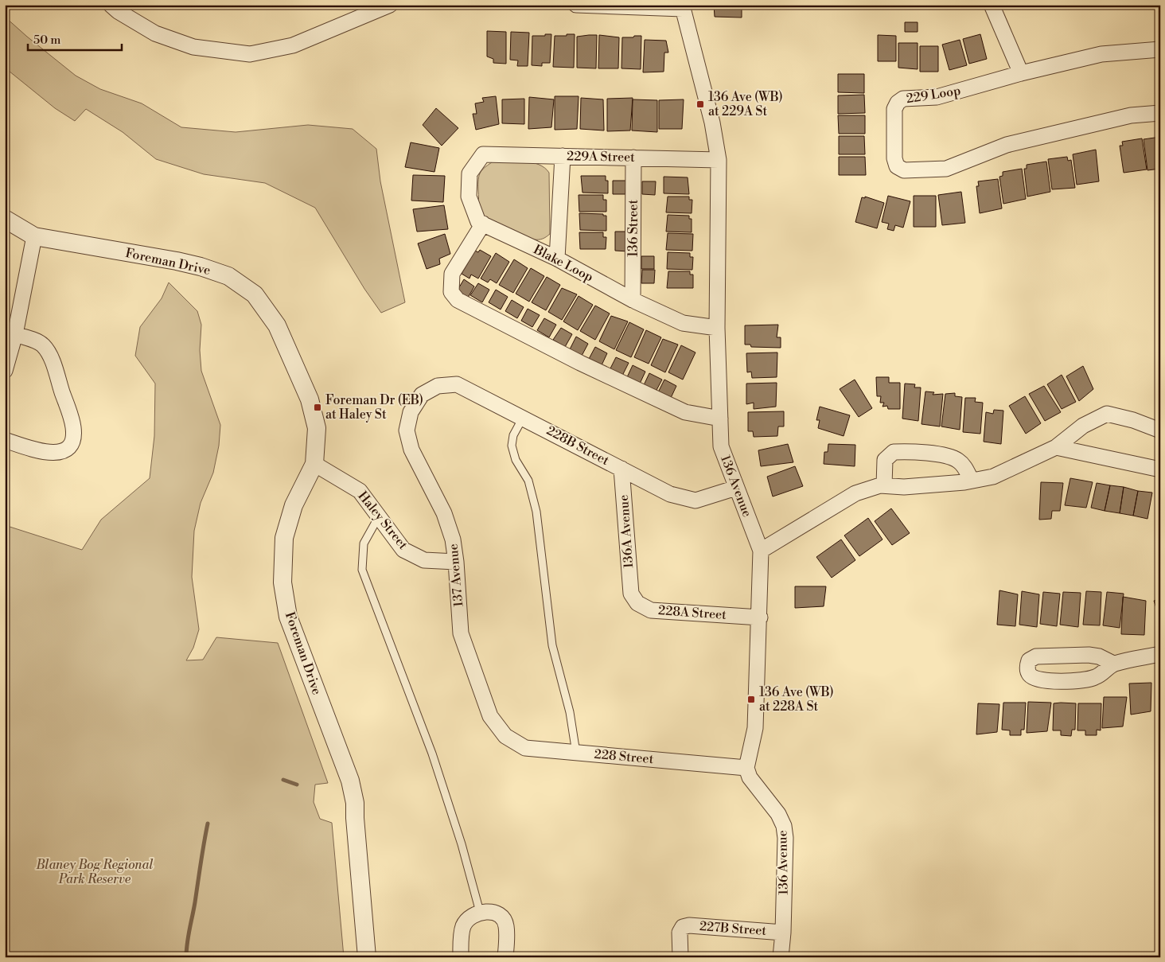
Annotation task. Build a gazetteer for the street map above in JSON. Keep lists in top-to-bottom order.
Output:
{
  "streets": {
    "street": [
      "229 Loop",
      "229A Street",
      "136 Street",
      "Foreman Drive",
      "Blake Loop",
      "228B Street",
      "136 Avenue",
      "Haley Street",
      "136A Avenue",
      "137 Avenue",
      "228A Street",
      "228 Street",
      "227B Street"
    ]
  },
  "crossings": [
    ["229A Street", "136 Street"],
    ["229A Street", "Blake Loop"],
    ["229A Street", "136 Avenue"],
    ["136 Street", "Blake Loop"],
    ["Foreman Drive", "Haley Street"],
    ["Blake Loop", "136 Avenue"],
    ["228B Street", "136 Avenue"],
    ["228B Street", "136A Avenue"],
    ["228B Street", "137 Avenue"],
    ["136 Avenue", "228A Street"],
    ["136 Avenue", "228 Street"],
    ["136 Avenue", "227B Street"],
    ["Haley Street", "137 Avenue"],
    ["136A Avenue", "228A Street"],
    ["137 Avenue", "228 Street"]
  ],
  "parks": ["Blaney Bog Regional Park Reserve"],
  "places": {
    "transit": ["136 Ave (WB) at 229A St", "Foreman Dr (EB) at Haley St", "136 Ave (WB) at 228A St"]
  },
  "scale_bar": "50 m"
}
